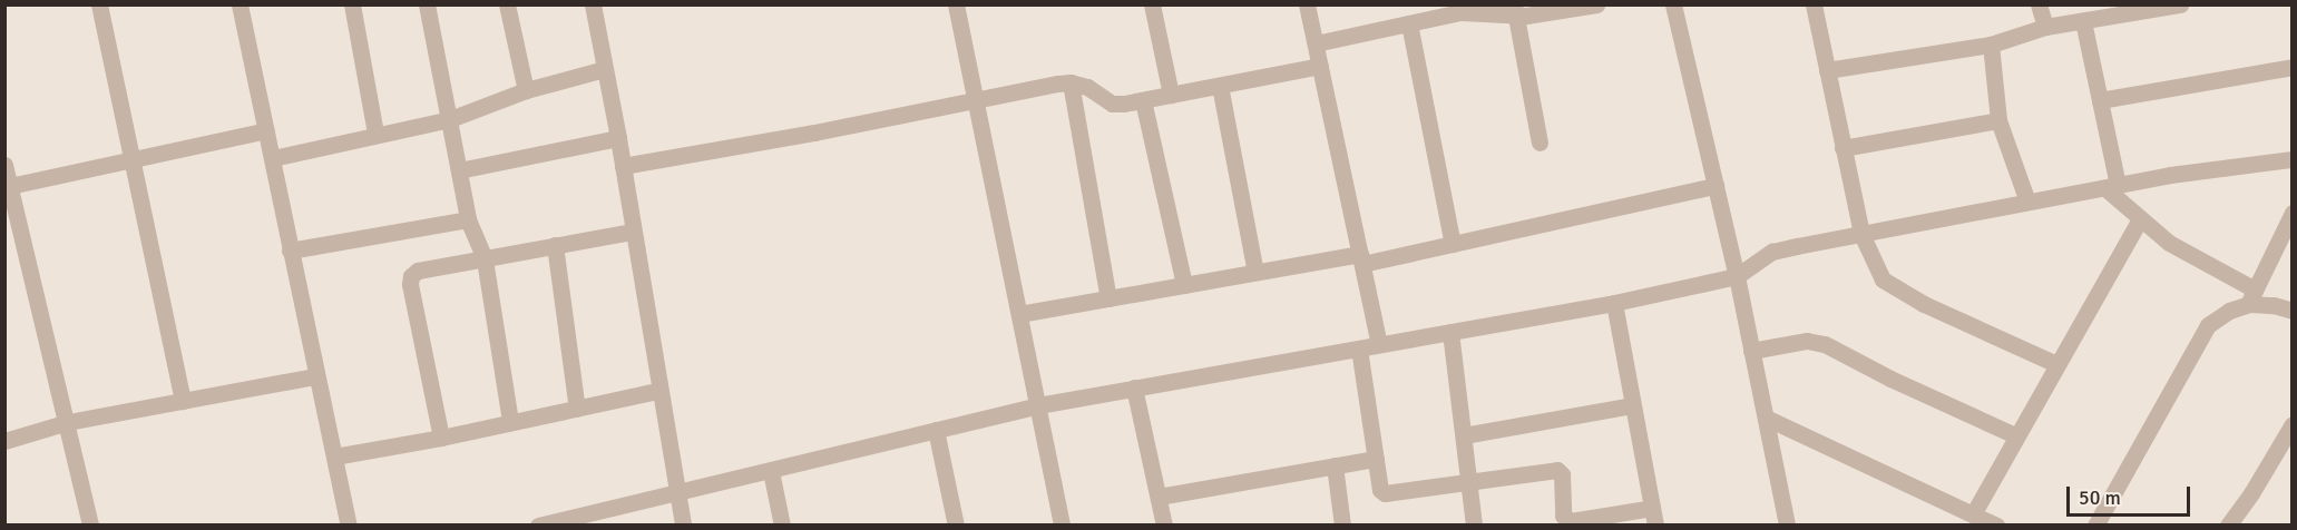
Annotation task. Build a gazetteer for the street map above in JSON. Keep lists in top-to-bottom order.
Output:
{
  "scale_bar": "50 m"
}
